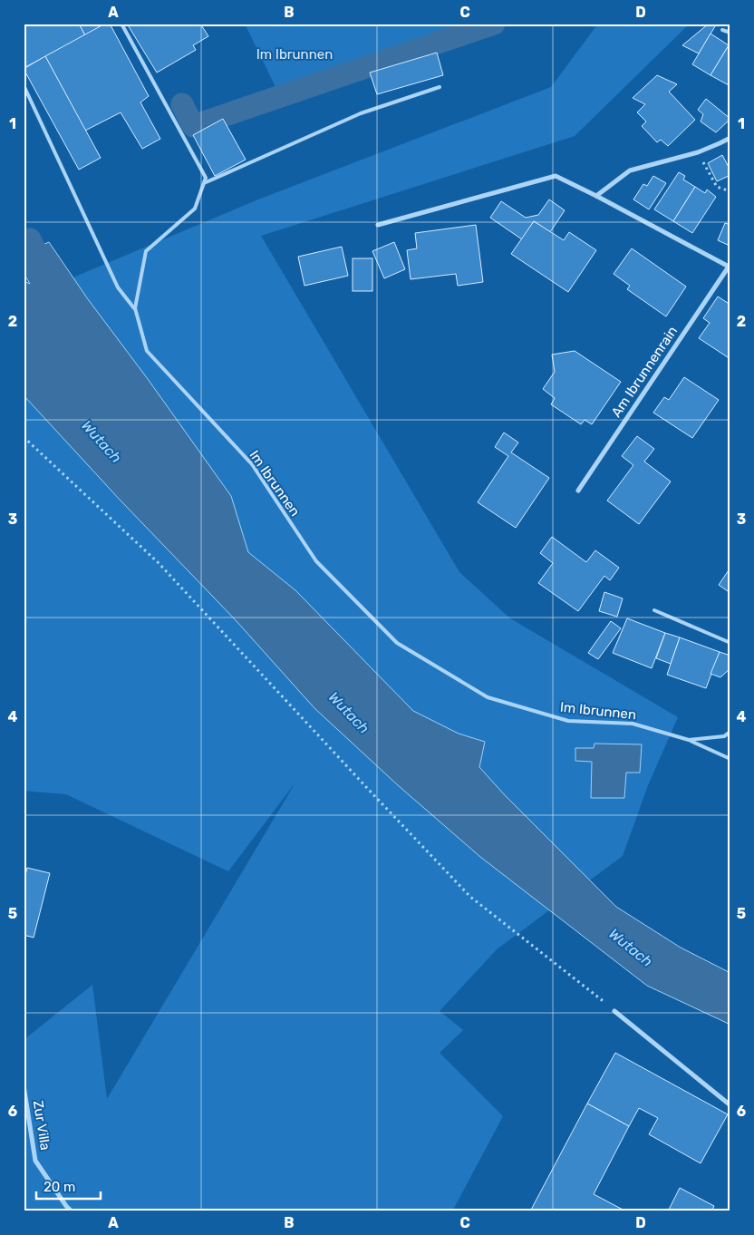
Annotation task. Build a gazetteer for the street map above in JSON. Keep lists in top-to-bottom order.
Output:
{
  "streets": {
    "street": ["Am Ibrunnenrain", "Zur Villa"],
    "lane": ["Im Ibrunnen"]
  },
  "water": ["Wutach"],
  "parks": ["Im Ibrunnen"],
  "scale_bar": "20 m",
  "grid": {
    "columns": [
      "A",
      "B",
      "C",
      "D"
    ],
    "rows": [
      "1",
      "2",
      "3",
      "4",
      "5",
      "6"
    ]
  }
}
